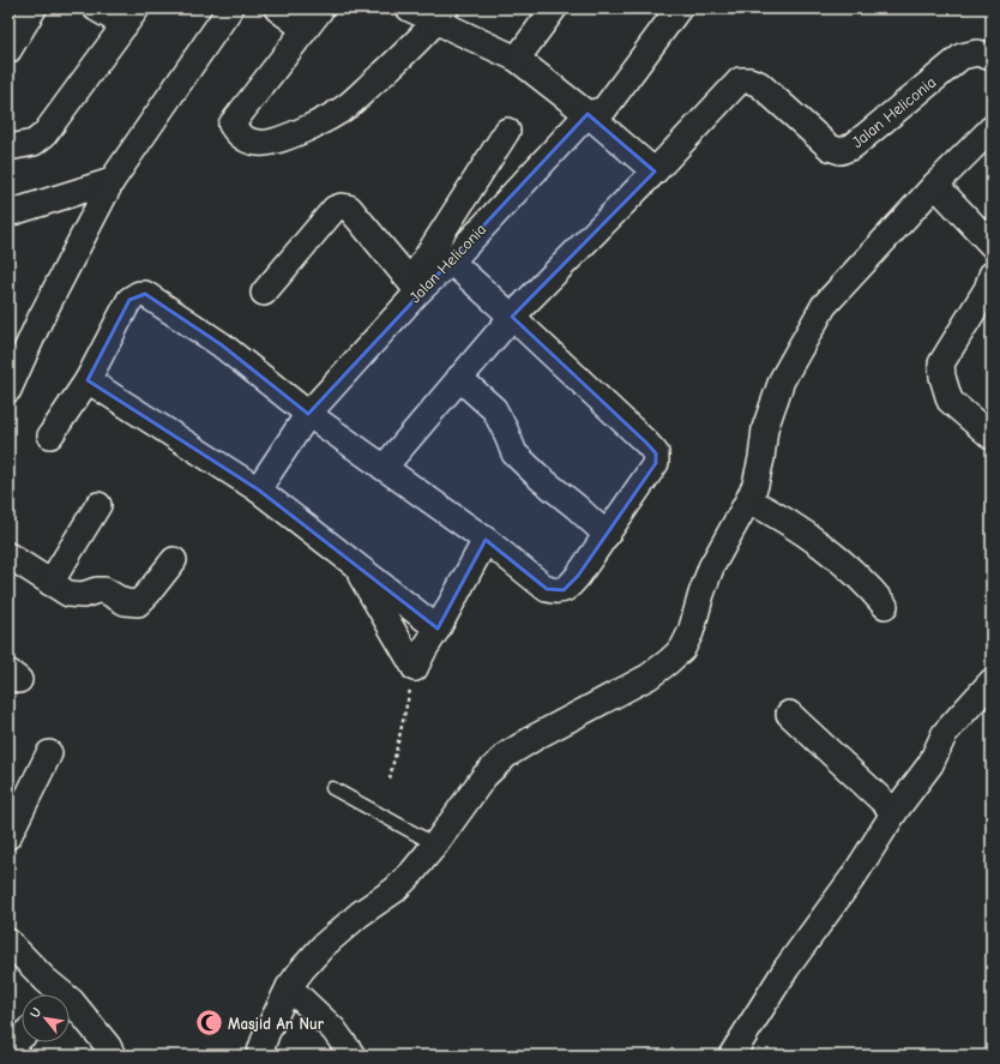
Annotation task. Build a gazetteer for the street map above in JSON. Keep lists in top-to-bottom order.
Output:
{
  "streets": {
    "street": ["Jalan Heliconia"]
  },
  "places": {
    "mosque": ["Masjid An Nur"]
  },
  "north": "top left"
}
